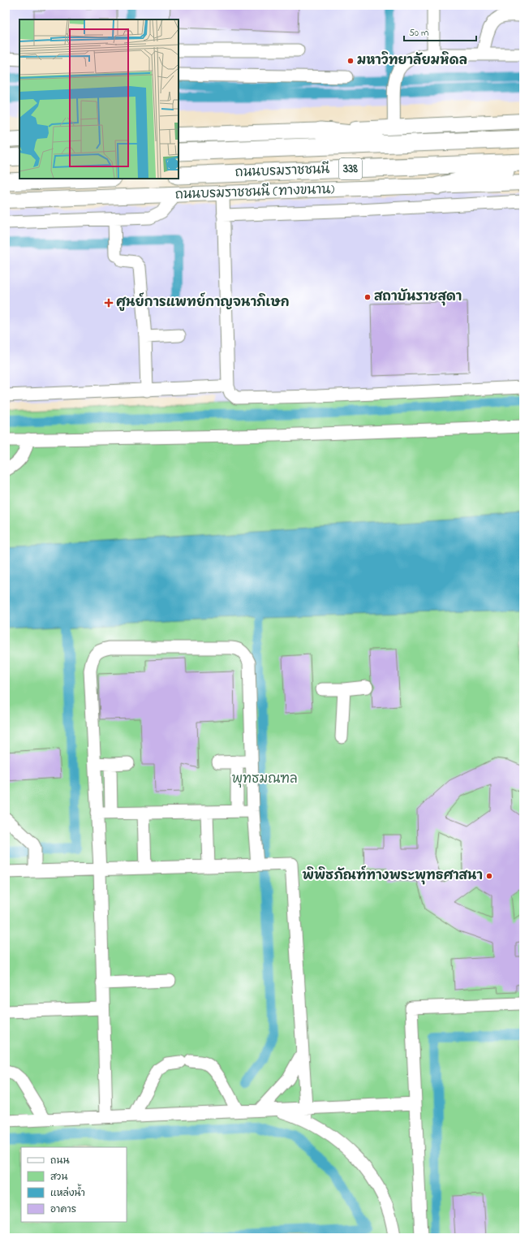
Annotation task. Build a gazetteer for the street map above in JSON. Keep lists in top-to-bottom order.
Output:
{
  "streets": {
    "highway": ["338", "ถนนบรมราชชนนี"],
    "main road": ["ถนนบรมราชชนนี (ทางขนาน)"]
  },
  "parks": ["พุทธมณฑล"],
  "places": {
    "other": ["มหาวิทยาลัยมหิดล", "สถาบันราชสุดา", "พิพิธภัณฑ์ทางพระพุทธศาสนา"],
    "health": ["ศูนย์การแพทย์กาญจนาภิเษก"]
  },
  "legend": [
    "ถนน",
    "สวน",
    "แหล่งน้ำ",
    "อาคาร"
  ],
  "scale_bar": "50 m"
}
